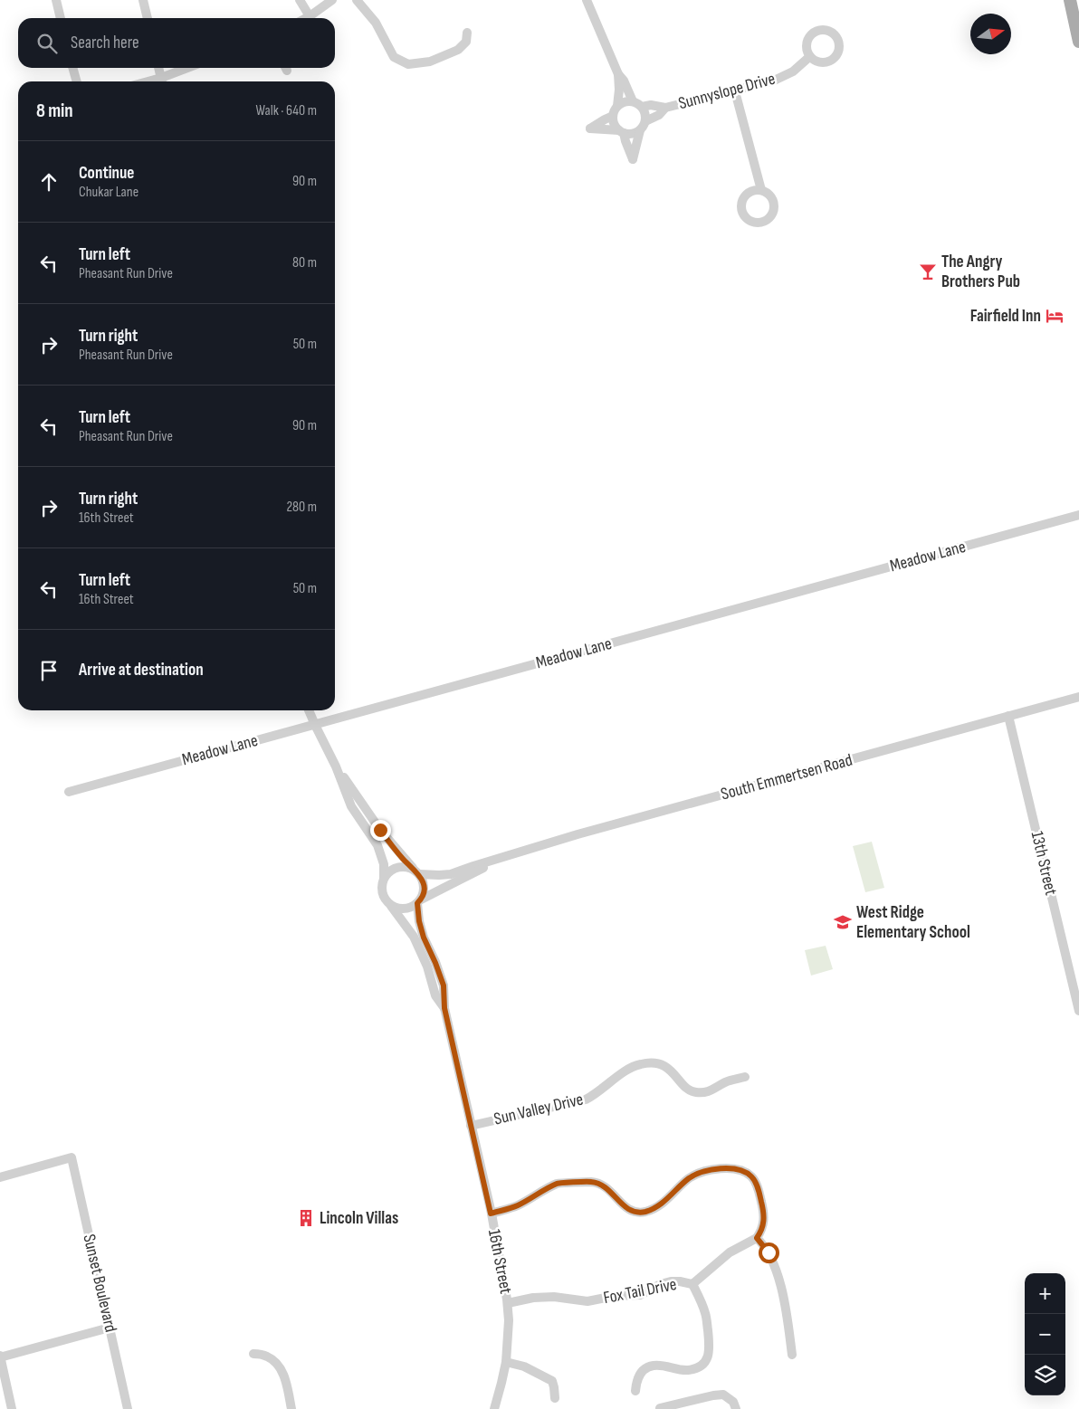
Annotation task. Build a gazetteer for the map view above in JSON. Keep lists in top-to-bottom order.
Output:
{
  "streets": {
    "street": [
      "Sunnyslope Drive",
      "Meadow Lane",
      "South Emmertsen Road",
      "13th Street",
      "Sun Valley Drive",
      "16th Street",
      "Sunset Boulevard",
      "Fox Tail Drive"
    ]
  },
  "crossings": [
    ["Meadow Lane", "16th Street"],
    ["South Emmertsen Road", "13th Street"],
    ["South Emmertsen Road", "16th Street"],
    ["Sun Valley Drive", "16th Street"],
    ["16th Street", "Fox Tail Drive"]
  ],
  "places": {
    "bar": ["The Angry Brothers Pub"],
    "hotel": ["Fairfield Inn"],
    "school or university": ["West Ridge Elementary School"],
    "building": ["Lincoln Villas"]
  },
  "north": "right",
  "page": {
    "search": "Search here",
    "heading": ["8 min", "Walk · 640 m"],
    "list": [
      ["Continue", "Chukar Lane", "90 m"],
      ["Turn left", "Pheasant Run Drive", "80 m"],
      ["Turn right", "Pheasant Run Drive", "50 m"],
      ["Turn left", "Pheasant Run Drive", "90 m"],
      ["Turn right", "16th Street", "280 m"],
      ["Turn left", "16th Street", "50 m"],
      "Arrive at destination"
    ],
    "map_buttons": ["+", "−"]
  }
}
